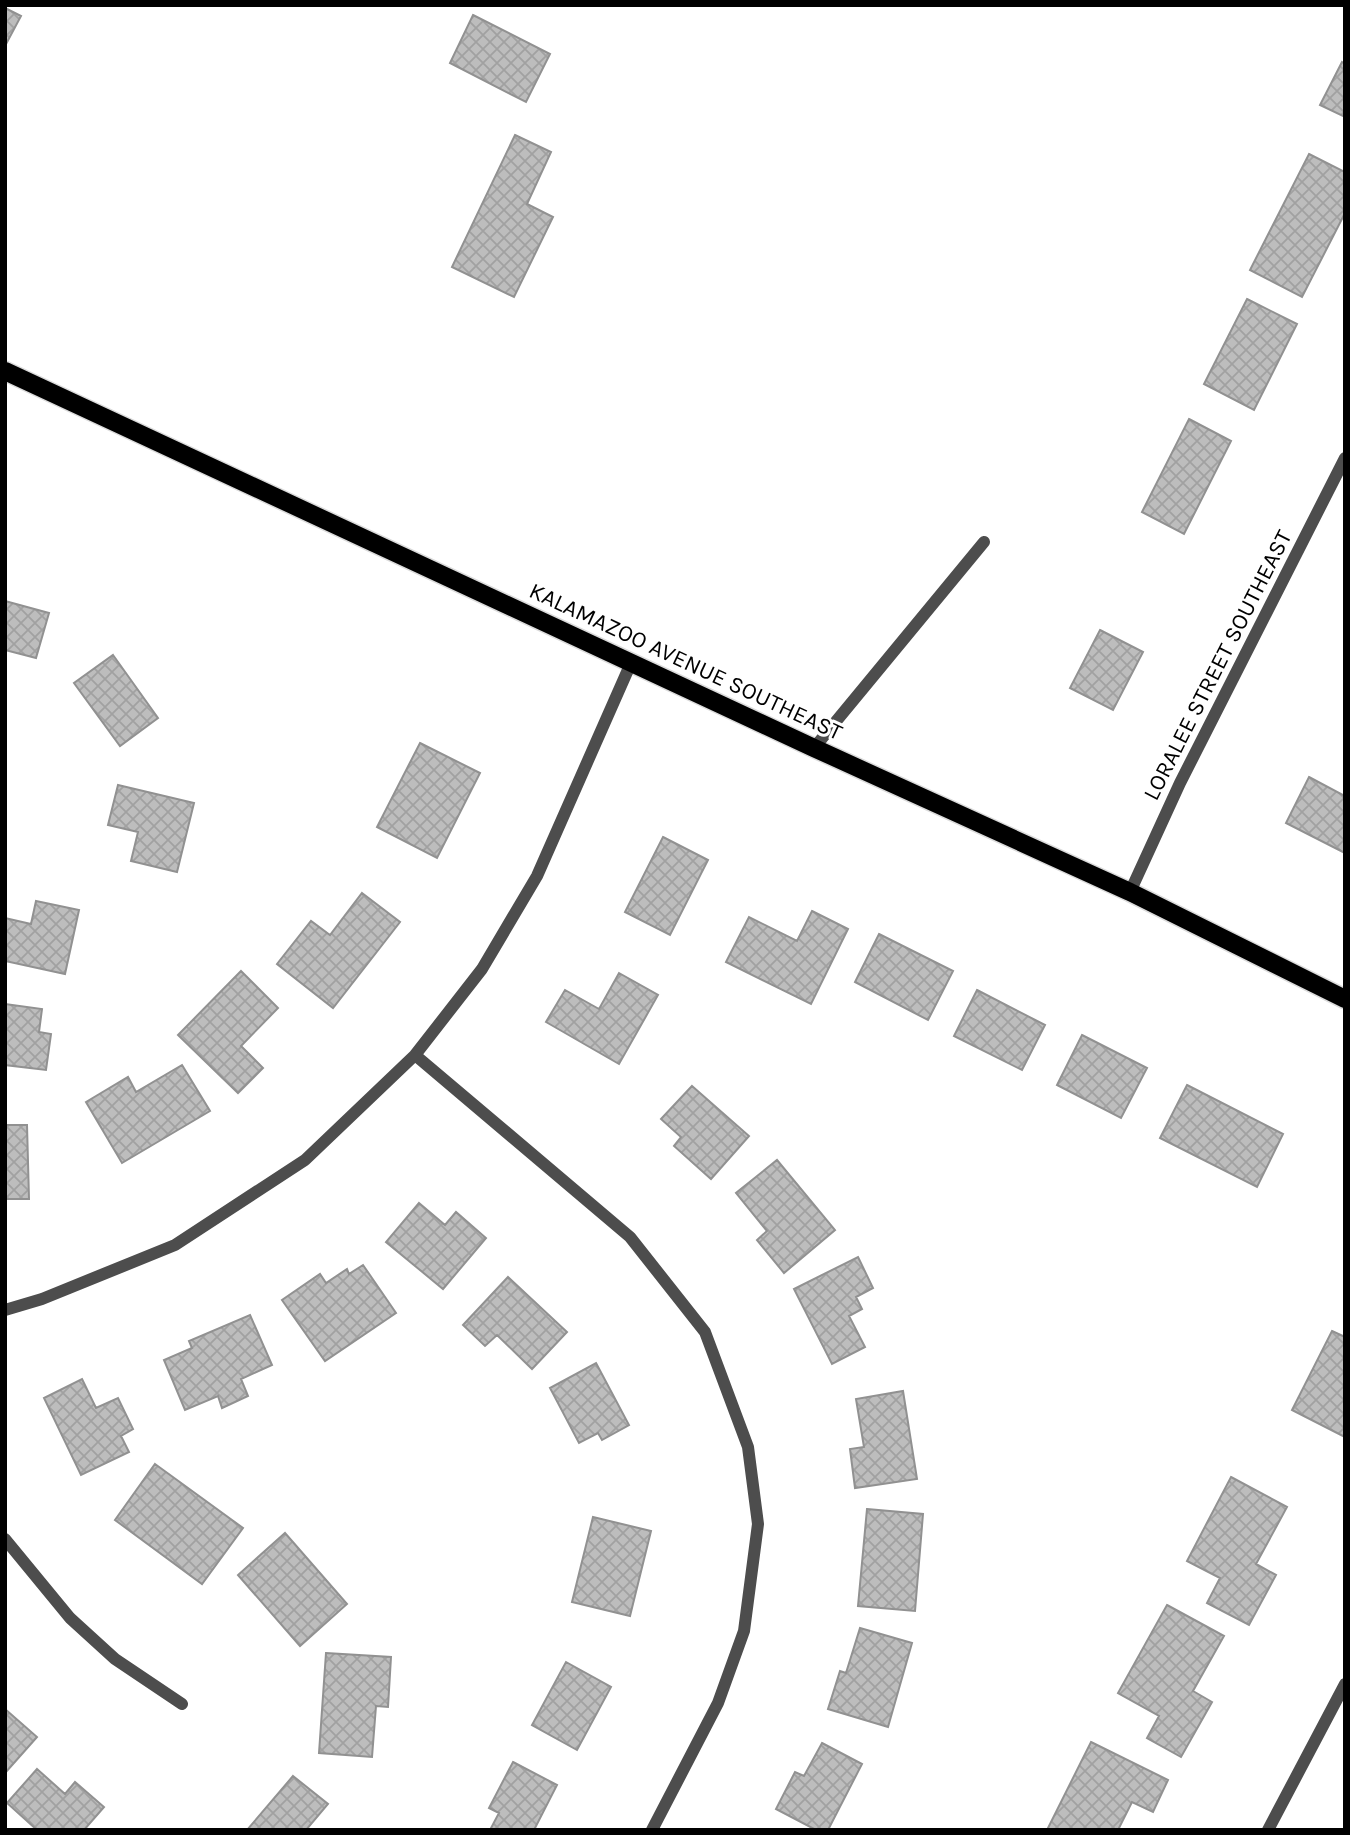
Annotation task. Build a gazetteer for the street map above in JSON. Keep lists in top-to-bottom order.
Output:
{
  "streets": {
    "main road": ["KALAMAZOO AVENUE SOUTHEAST"],
    "street": ["LORALEE STREET SOUTHEAST"]
  },
  "crossings": [
    ["KALAMAZOO AVENUE SOUTHEAST", "LORALEE STREET SOUTHEAST"]
  ]
}
